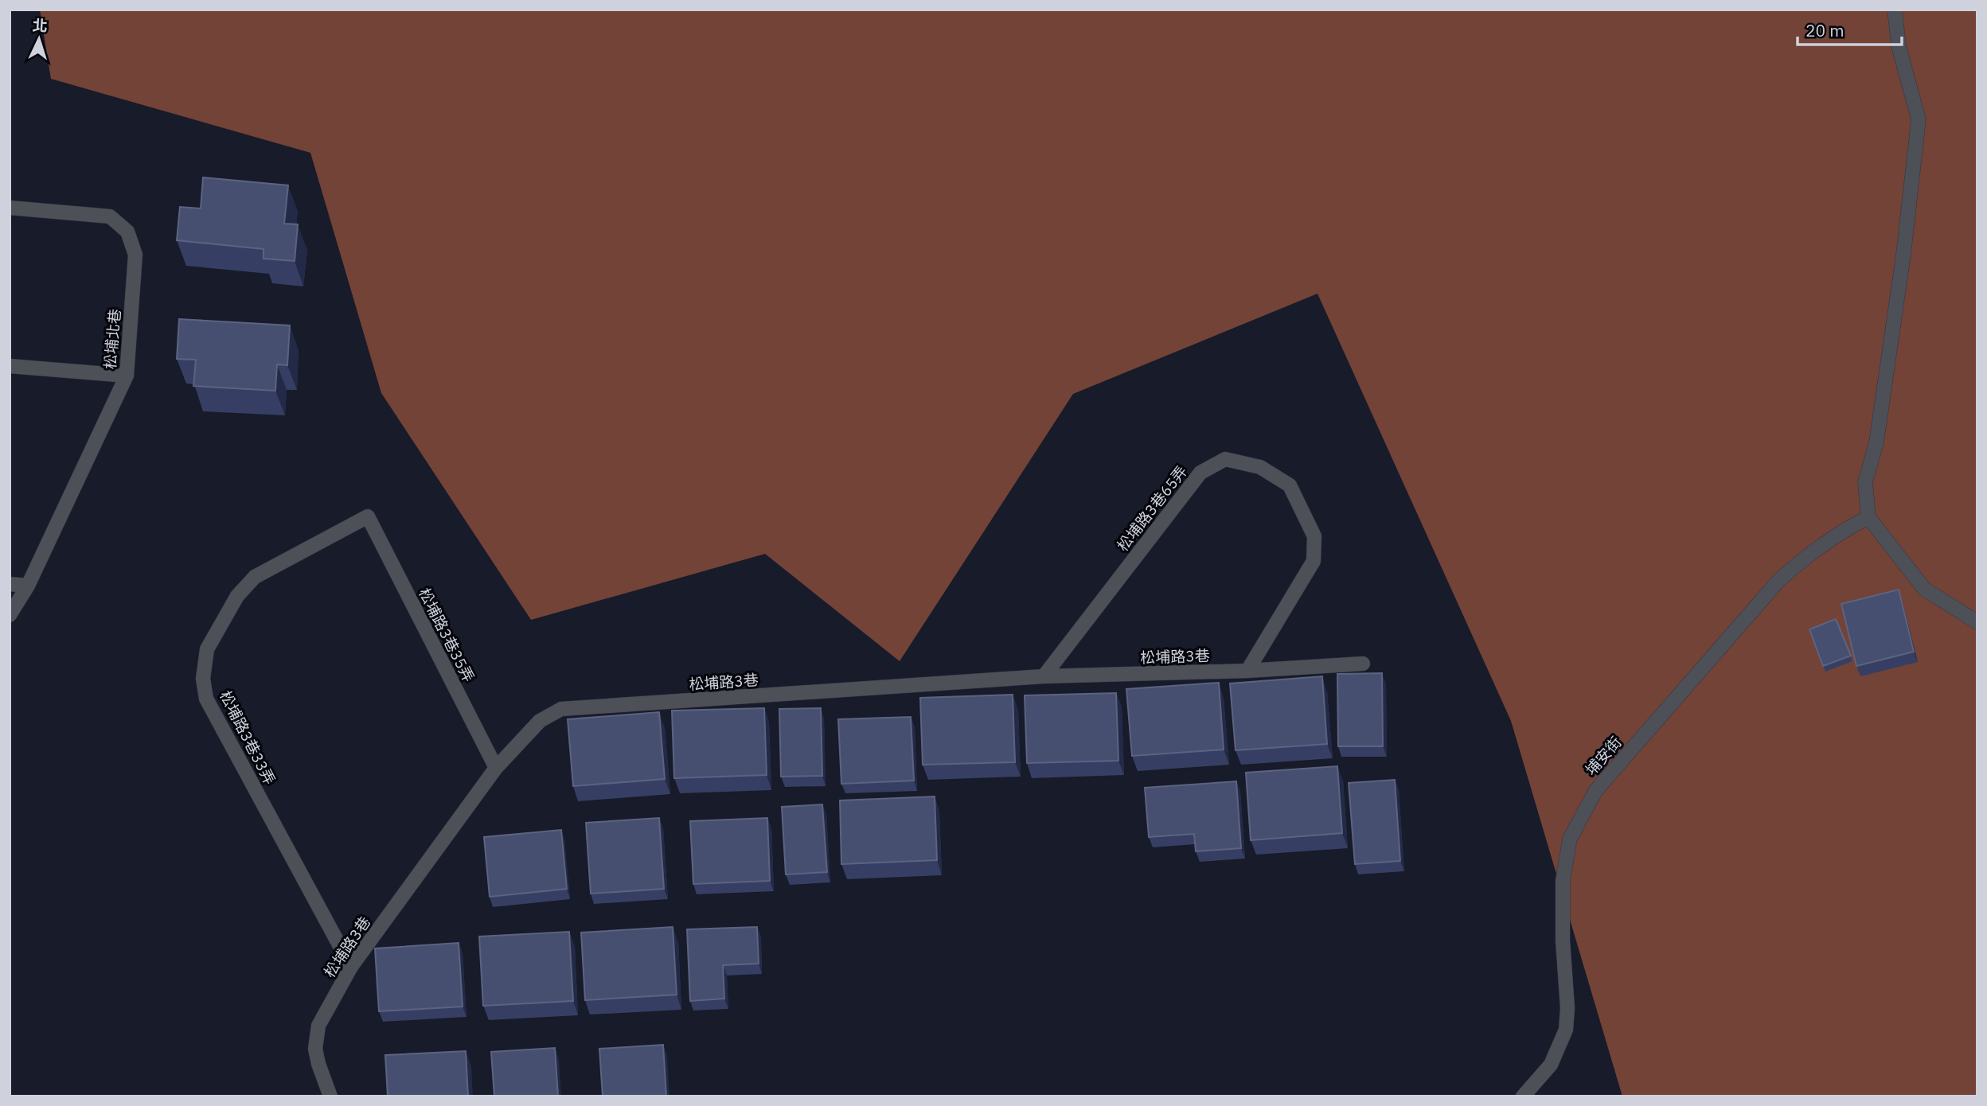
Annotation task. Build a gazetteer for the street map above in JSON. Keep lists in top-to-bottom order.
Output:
{
  "streets": {
    "lane": [
      "松埔北巷",
      "松埔路3巷65弄",
      "松埔路3巷35弄",
      "松埔路3巷",
      "松埔路3巷33弄",
      "埔安街"
    ]
  },
  "crossings": [
    ["松埔路3巷65弄", "松埔路3巷"],
    ["松埔路3巷35弄", "松埔路3巷"],
    ["松埔路3巷35弄", "松埔路3巷33弄"],
    ["松埔路3巷", "松埔路3巷33弄"]
  ],
  "scale_bar": "20 m",
  "north": "top"
}
